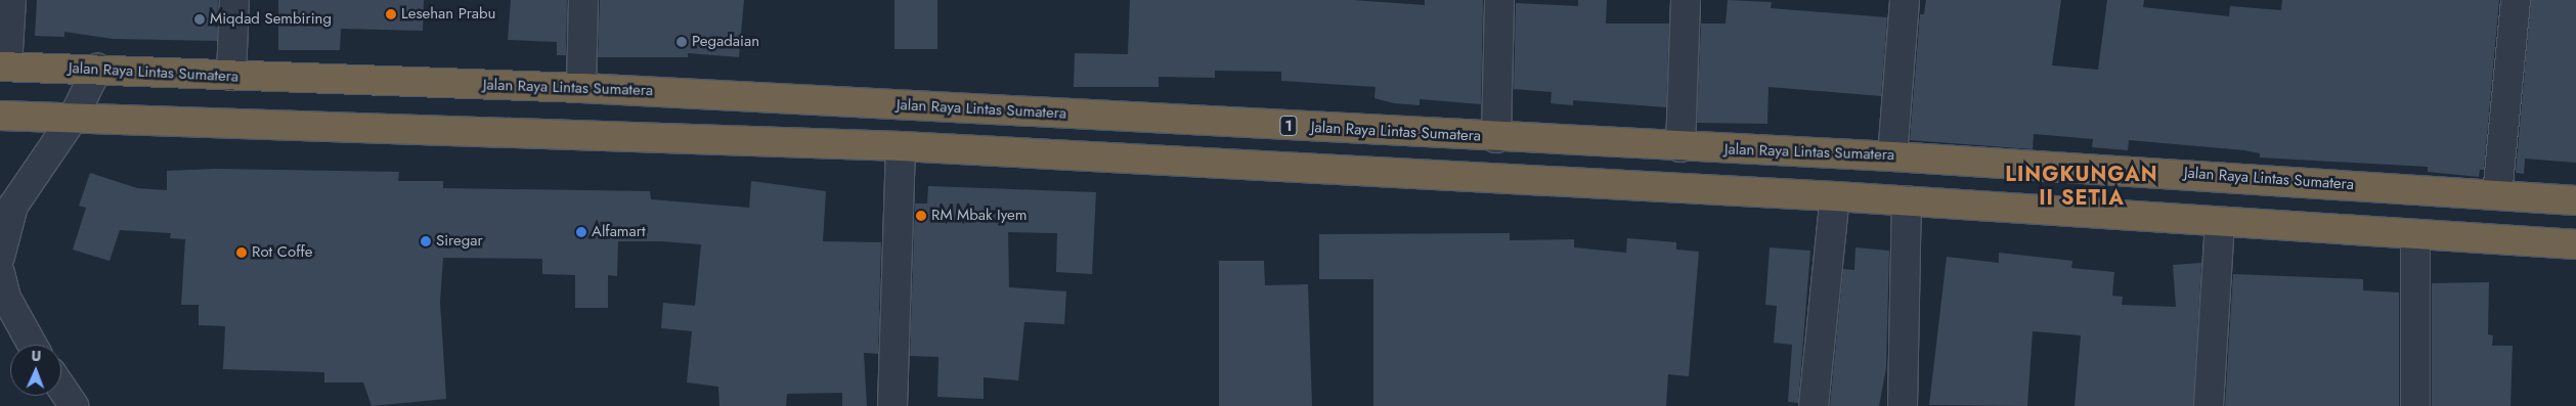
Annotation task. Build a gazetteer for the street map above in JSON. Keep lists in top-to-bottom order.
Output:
{
  "streets": {
    "highway": ["Jalan Raya Lintas Sumatera", "1"]
  },
  "districts": ["LINGKUNGAN II SETIA"],
  "places": [
    "Lesehan Prabu",
    "Miqdad Sembiring",
    "Pegadaian",
    "RM Mbak Iyem",
    "Alfamart",
    "Siregar",
    "Rot Coffe"
  ],
  "north": "top"
}
